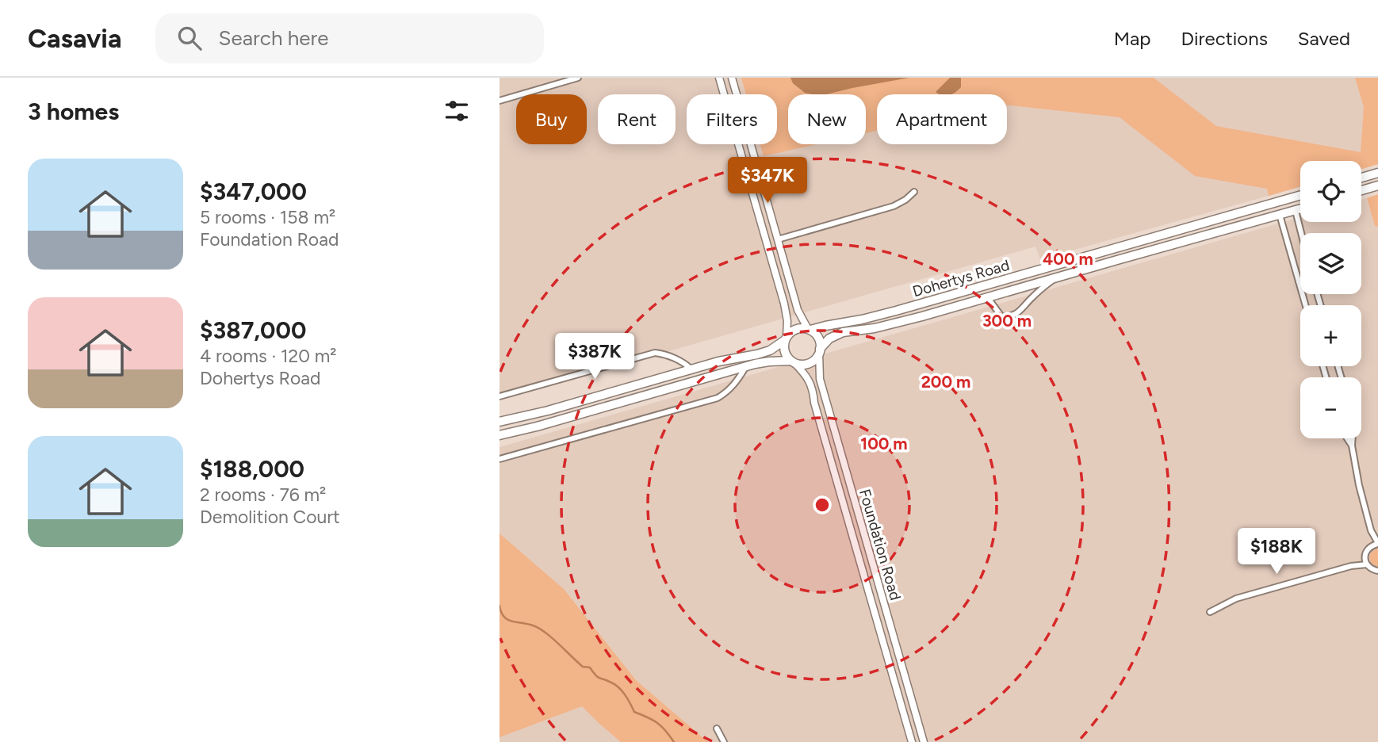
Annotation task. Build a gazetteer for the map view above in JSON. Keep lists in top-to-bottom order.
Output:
{
  "streets": {
    "main road": ["Dohertys Road"],
    "street": ["Foundation Road"]
  },
  "crossings": [
    ["Dohertys Road", "Foundation Road"]
  ],
  "page": {
    "header": "Casavia",
    "search": "Search here",
    "nav": ["Map", "Directions", "Saved"],
    "heading": "3 homes",
    "chip": [
      "Buy",
      "Rent",
      "Filters",
      "New",
      "Apartment"
    ],
    "list": [
      {
        "name": "$347,000",
        "note": "5 rooms · 158 m² · Foundation Road"
      },
      {
        "name": "$387,000",
        "note": "4 rooms · 120 m² · Dohertys Road"
      },
      {
        "name": "$188,000",
        "note": "2 rooms · 76 m² · Demolition Court"
      }
    ],
    "price": ["$347K", "$387K", "$188K"],
    "map_buttons": ["+", "−"]
  },
  "rings": [
    "400 m",
    "300 m",
    "200 m",
    "100 m"
  ]
}
